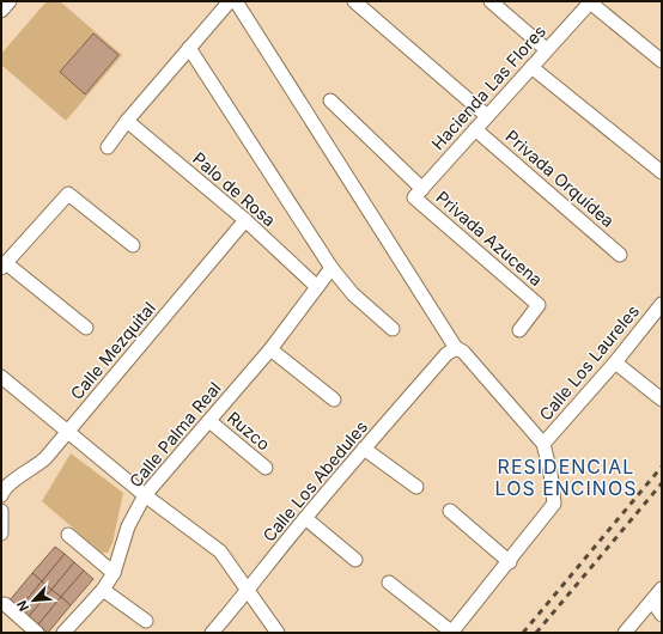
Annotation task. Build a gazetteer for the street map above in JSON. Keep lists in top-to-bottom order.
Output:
{
  "streets": {
    "street": [
      "Hacienda Las Flores",
      "Privada Orquídea",
      "Palo de Rosa",
      "Privada Azucena",
      "Calle Mezquital",
      "Calle Los Laureles",
      "Ruzco",
      "Calle Palma Real",
      "Calle Los Abedules"
    ]
  },
  "crossings": [
    ["Hacienda Las Flores", "Privada Orquídea"],
    ["Hacienda Las Flores", "Privada Azucena"],
    ["Palo de Rosa", "Calle Mezquital"],
    ["Palo de Rosa", "Calle Palma Real"],
    ["Ruzco", "Calle Palma Real"]
  ],
  "districts": ["RESIDENCIAL LOS ENCINOS"],
  "north": "bottom left"
}
